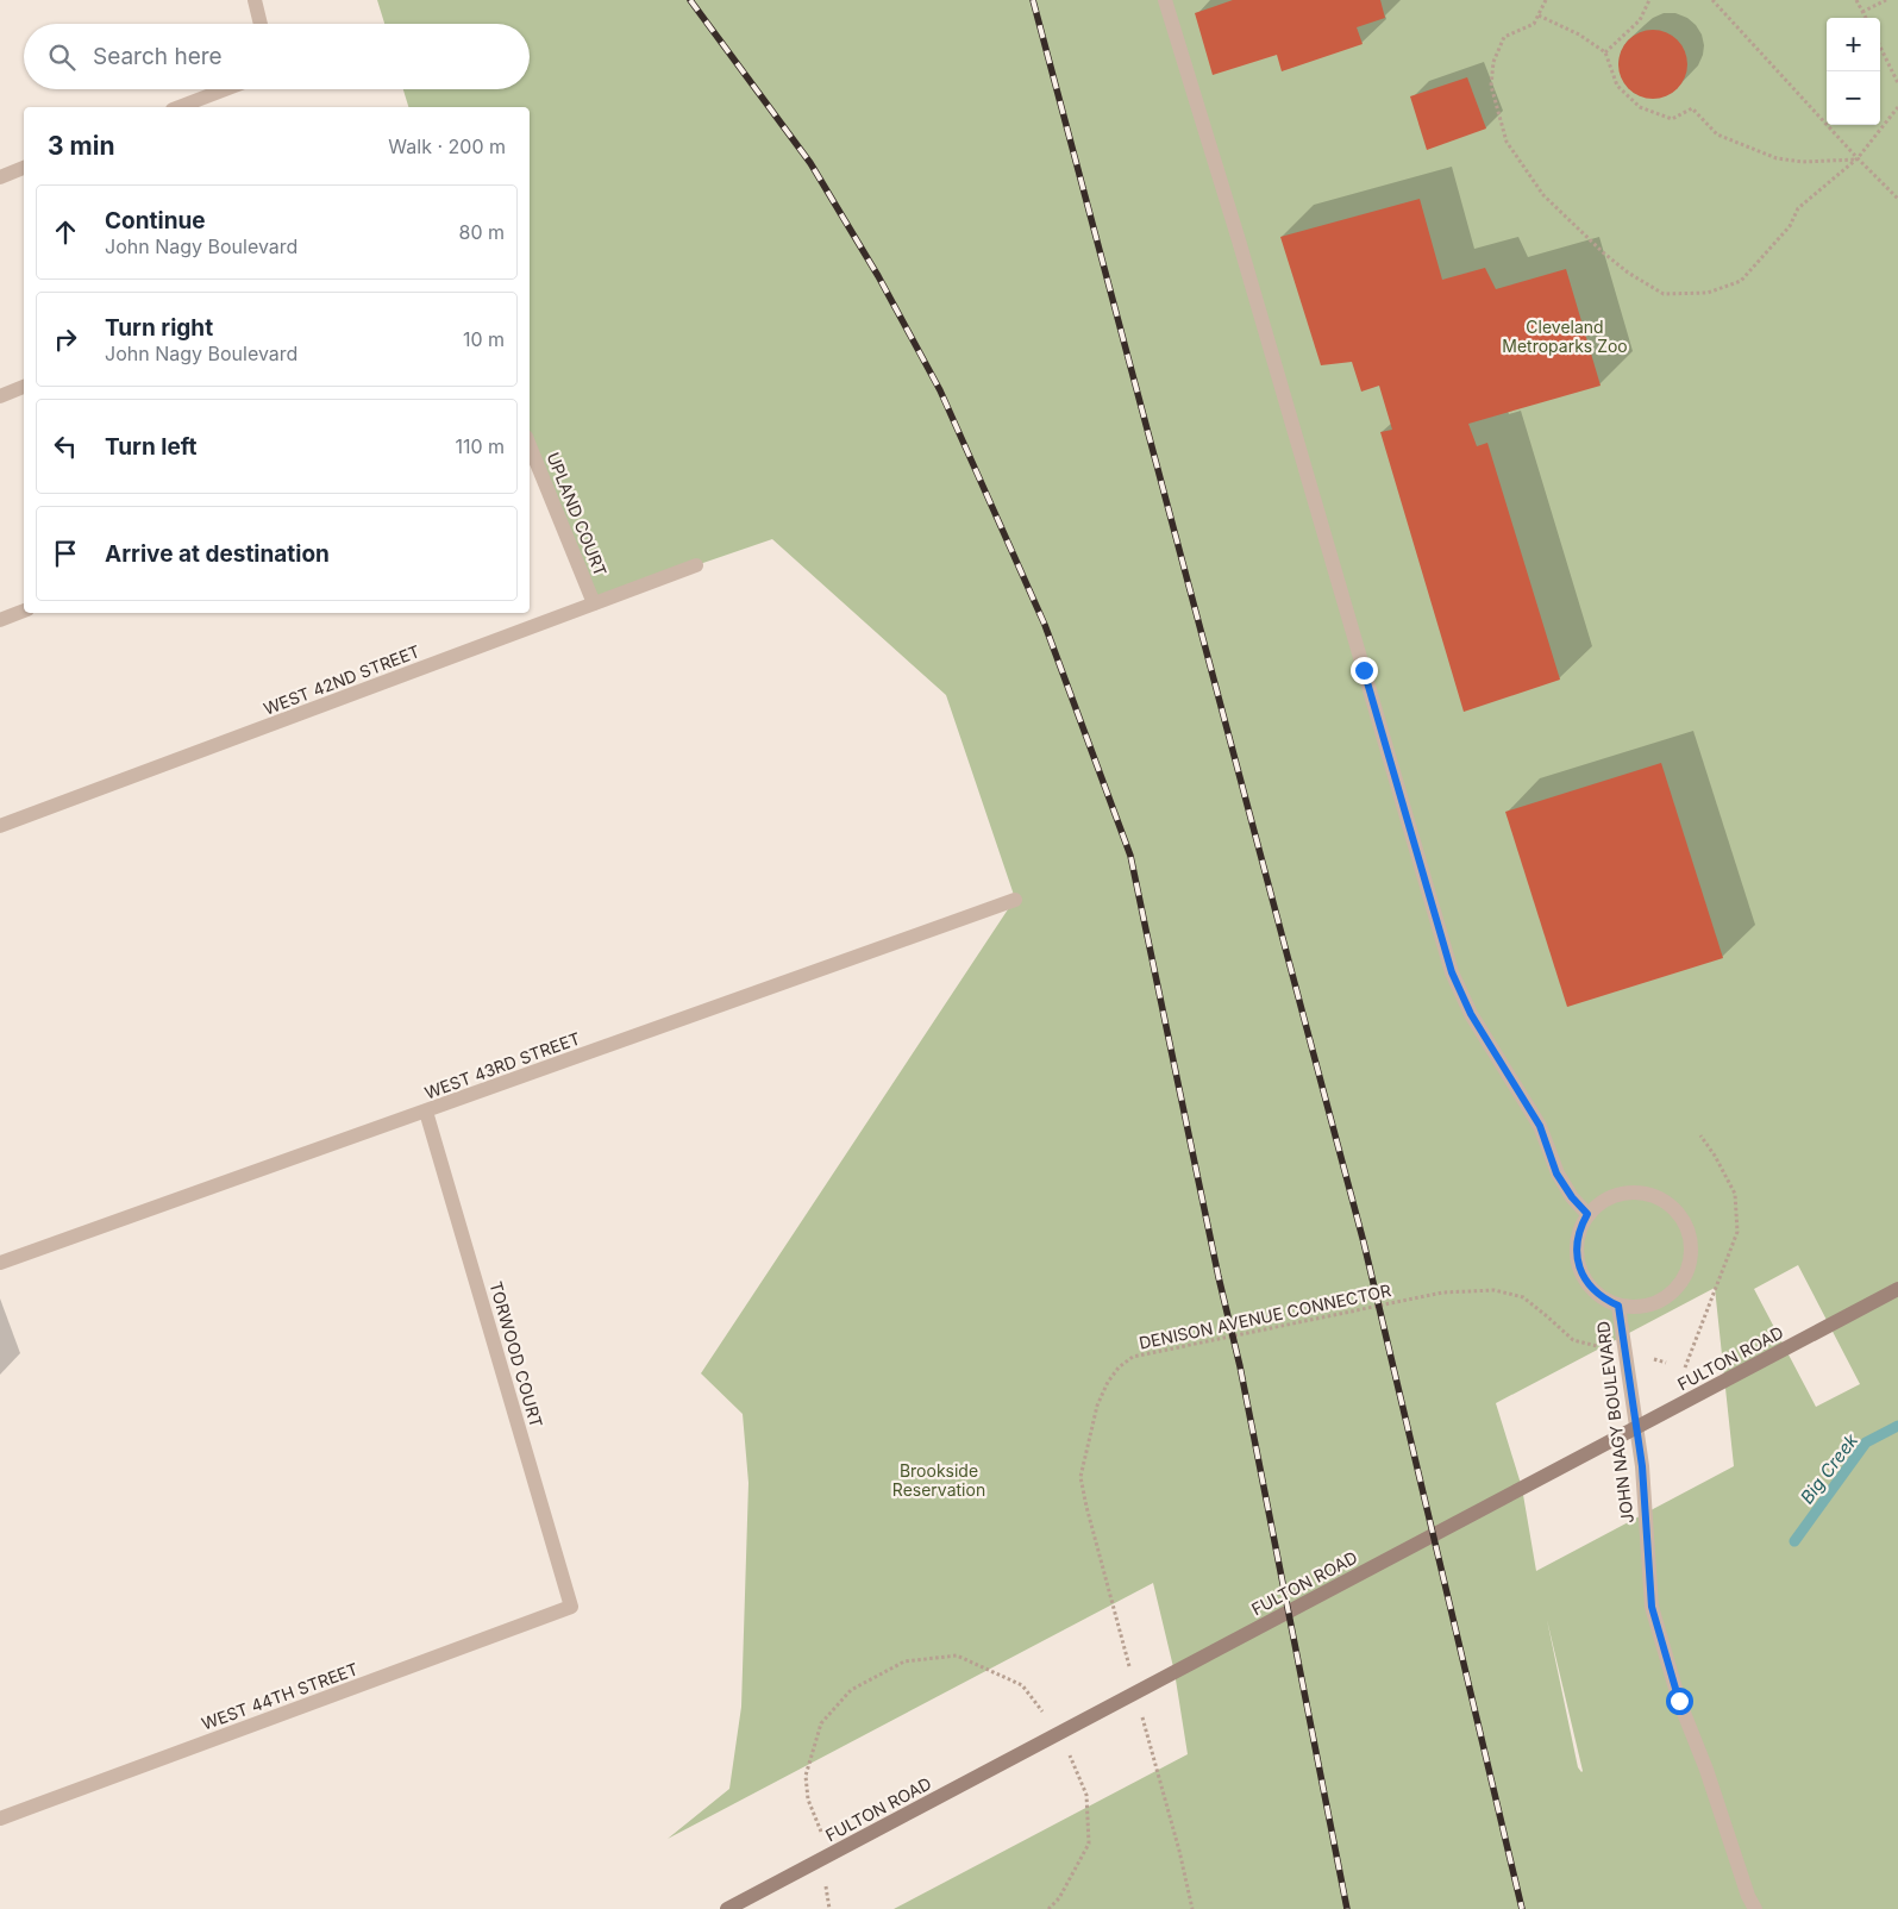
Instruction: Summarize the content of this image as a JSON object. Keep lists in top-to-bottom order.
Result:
{
  "streets": {
    "main road": ["FULTON ROAD"],
    "street": [
      "UPLAND COURT",
      "WEST 42ND STREET",
      "WEST 43RD STREET",
      "TORWOOD COURT",
      "JOHN NAGY BOULEVARD",
      "WEST 44TH STREET"
    ],
    "path": ["DENISON AVENUE CONNECTOR"]
  },
  "crossings": [
    ["UPLAND COURT", "WEST 42ND STREET"],
    ["WEST 43RD STREET", "TORWOOD COURT"],
    ["TORWOOD COURT", "WEST 44TH STREET"]
  ],
  "water": ["Big Creek"],
  "parks": ["Cleveland Metroparks Zoo", "Brookside Reservation"],
  "page": {
    "map_buttons": ["+", "−"],
    "search": "Search here",
    "heading": ["3 min", "Walk · 200 m"],
    "list": [
      ["Continue", "John Nagy Boulevard", "80 m"],
      ["Turn right", "John Nagy Boulevard", "10 m"],
      ["Turn left", "110 m"],
      "Arrive at destination"
    ]
  }
}
